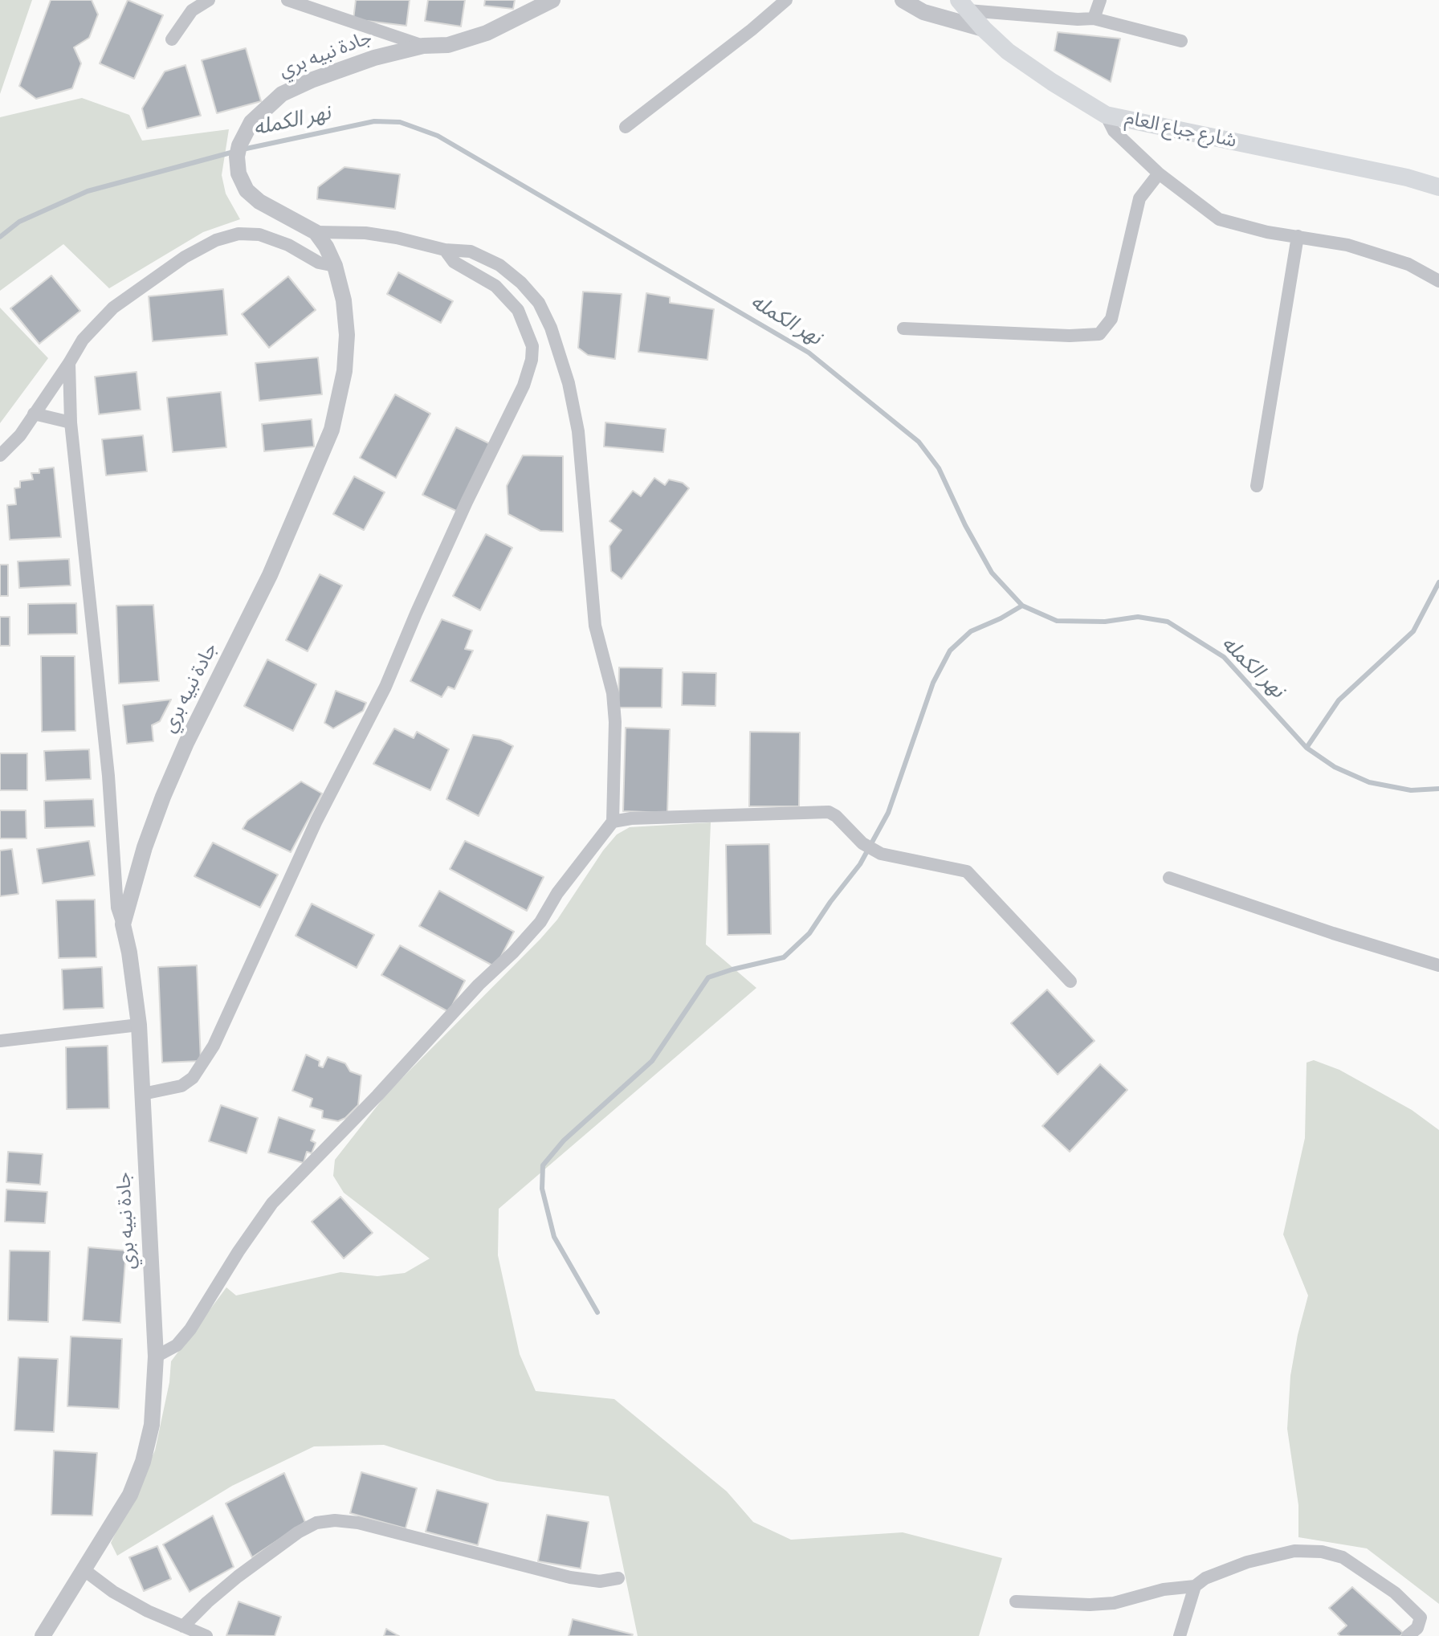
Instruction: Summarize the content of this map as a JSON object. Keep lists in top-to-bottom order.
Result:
{
  "streets": {
    "main road": ["شارع جباع العام"],
    "street": ["جادة نبيه بري"]
  },
  "water": ["نهر الكمله"]
}
